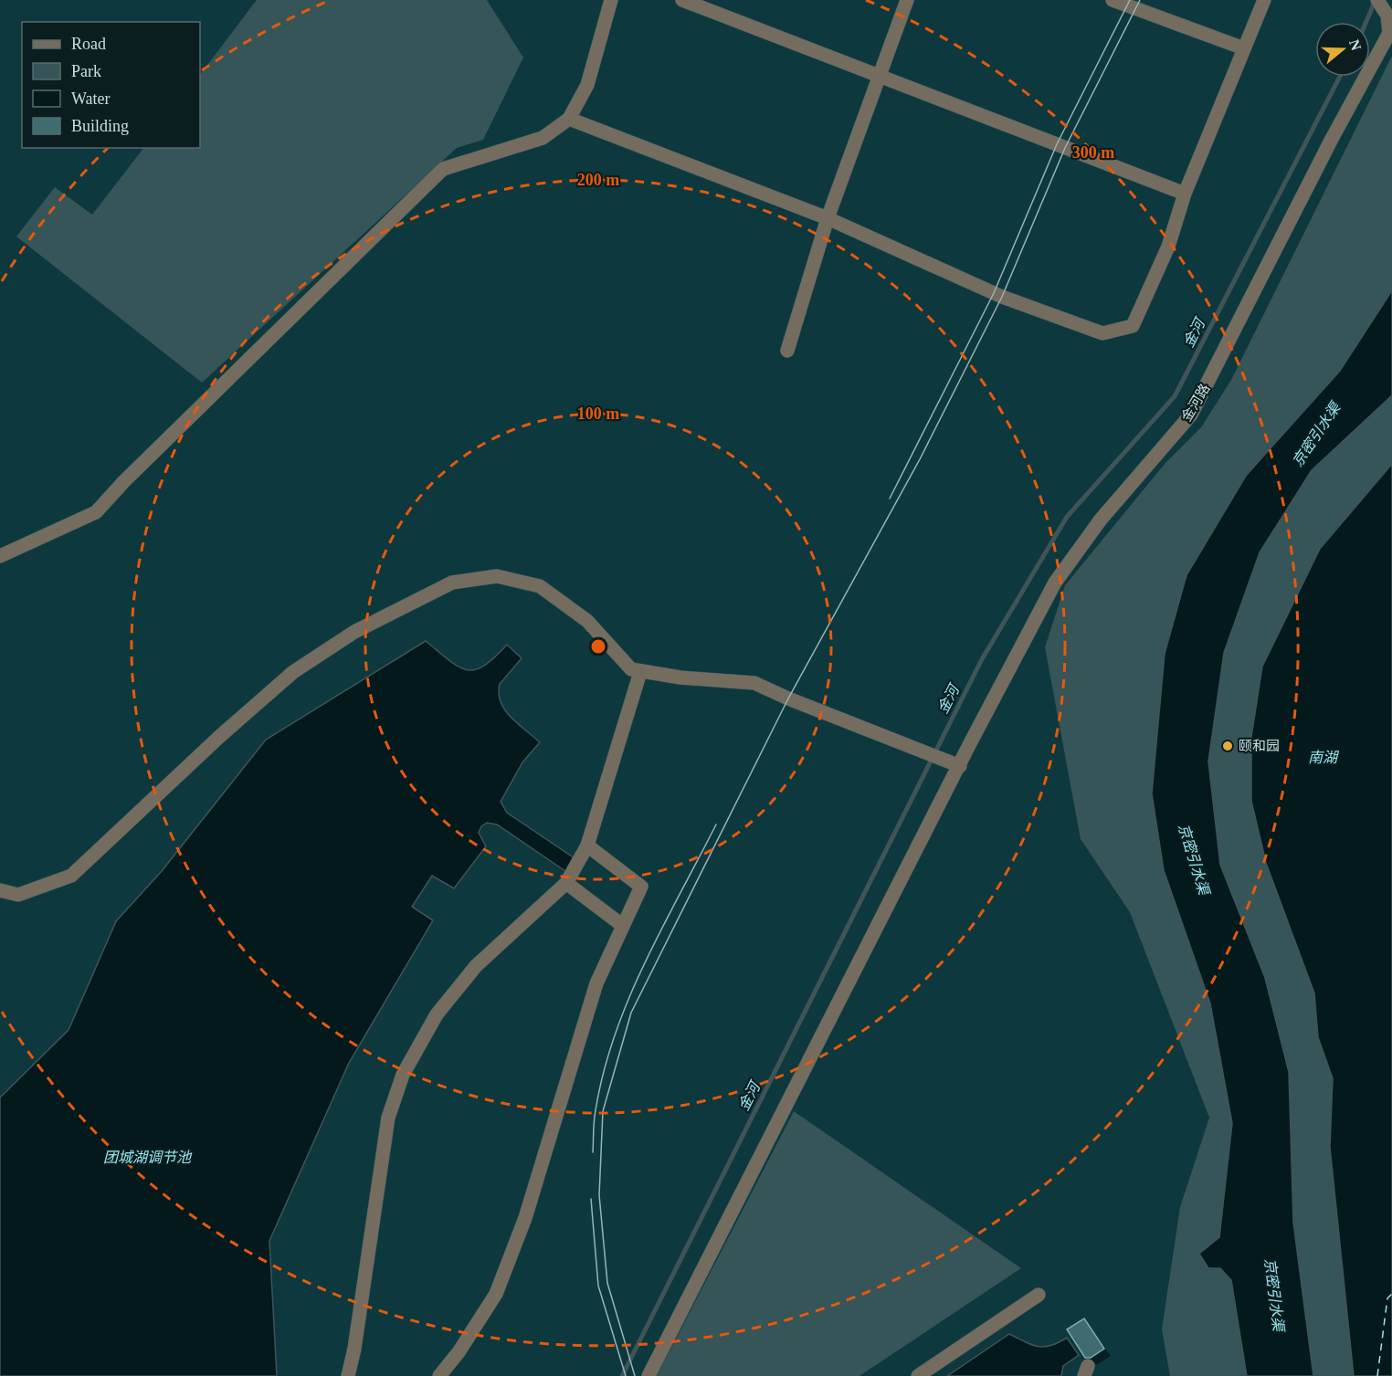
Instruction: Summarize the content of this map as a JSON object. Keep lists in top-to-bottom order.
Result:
{
  "streets": {
    "street": ["金河路"]
  },
  "water": [
    "金河",
    "京密引水渠",
    "南湖",
    "团城湖调节池"
  ],
  "places": ["颐和园"],
  "legend": [
    "Road",
    "Park",
    "Water",
    "Building"
  ],
  "north": "right",
  "rings": ["300 m", "200 m", "100 m"]
}
